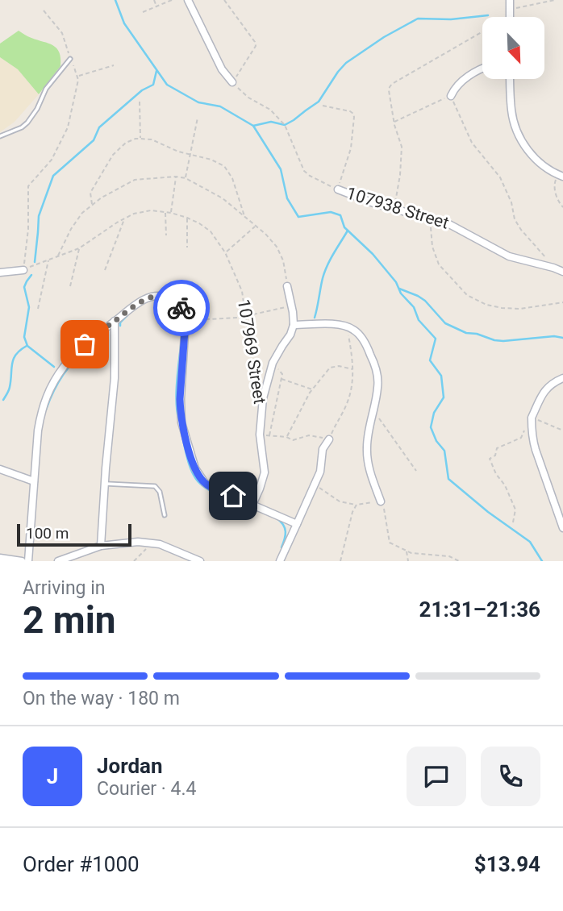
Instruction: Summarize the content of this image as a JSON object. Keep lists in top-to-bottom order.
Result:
{
  "streets": {
    "street": ["107938 Street", "107969 Street"]
  },
  "scale_bar": "100 m",
  "north": "bottom right",
  "page": {
    "scale": "100 m",
    "heading": ["2 min", "Arriving in", "21:31–21:36"],
    "panel": [
      "Jordan",
      "Courier · 4.4",
      "Order #1000",
      "$13.94"
    ],
    "bar": "On the way · 180 m",
    "round": "J"
  }
}
